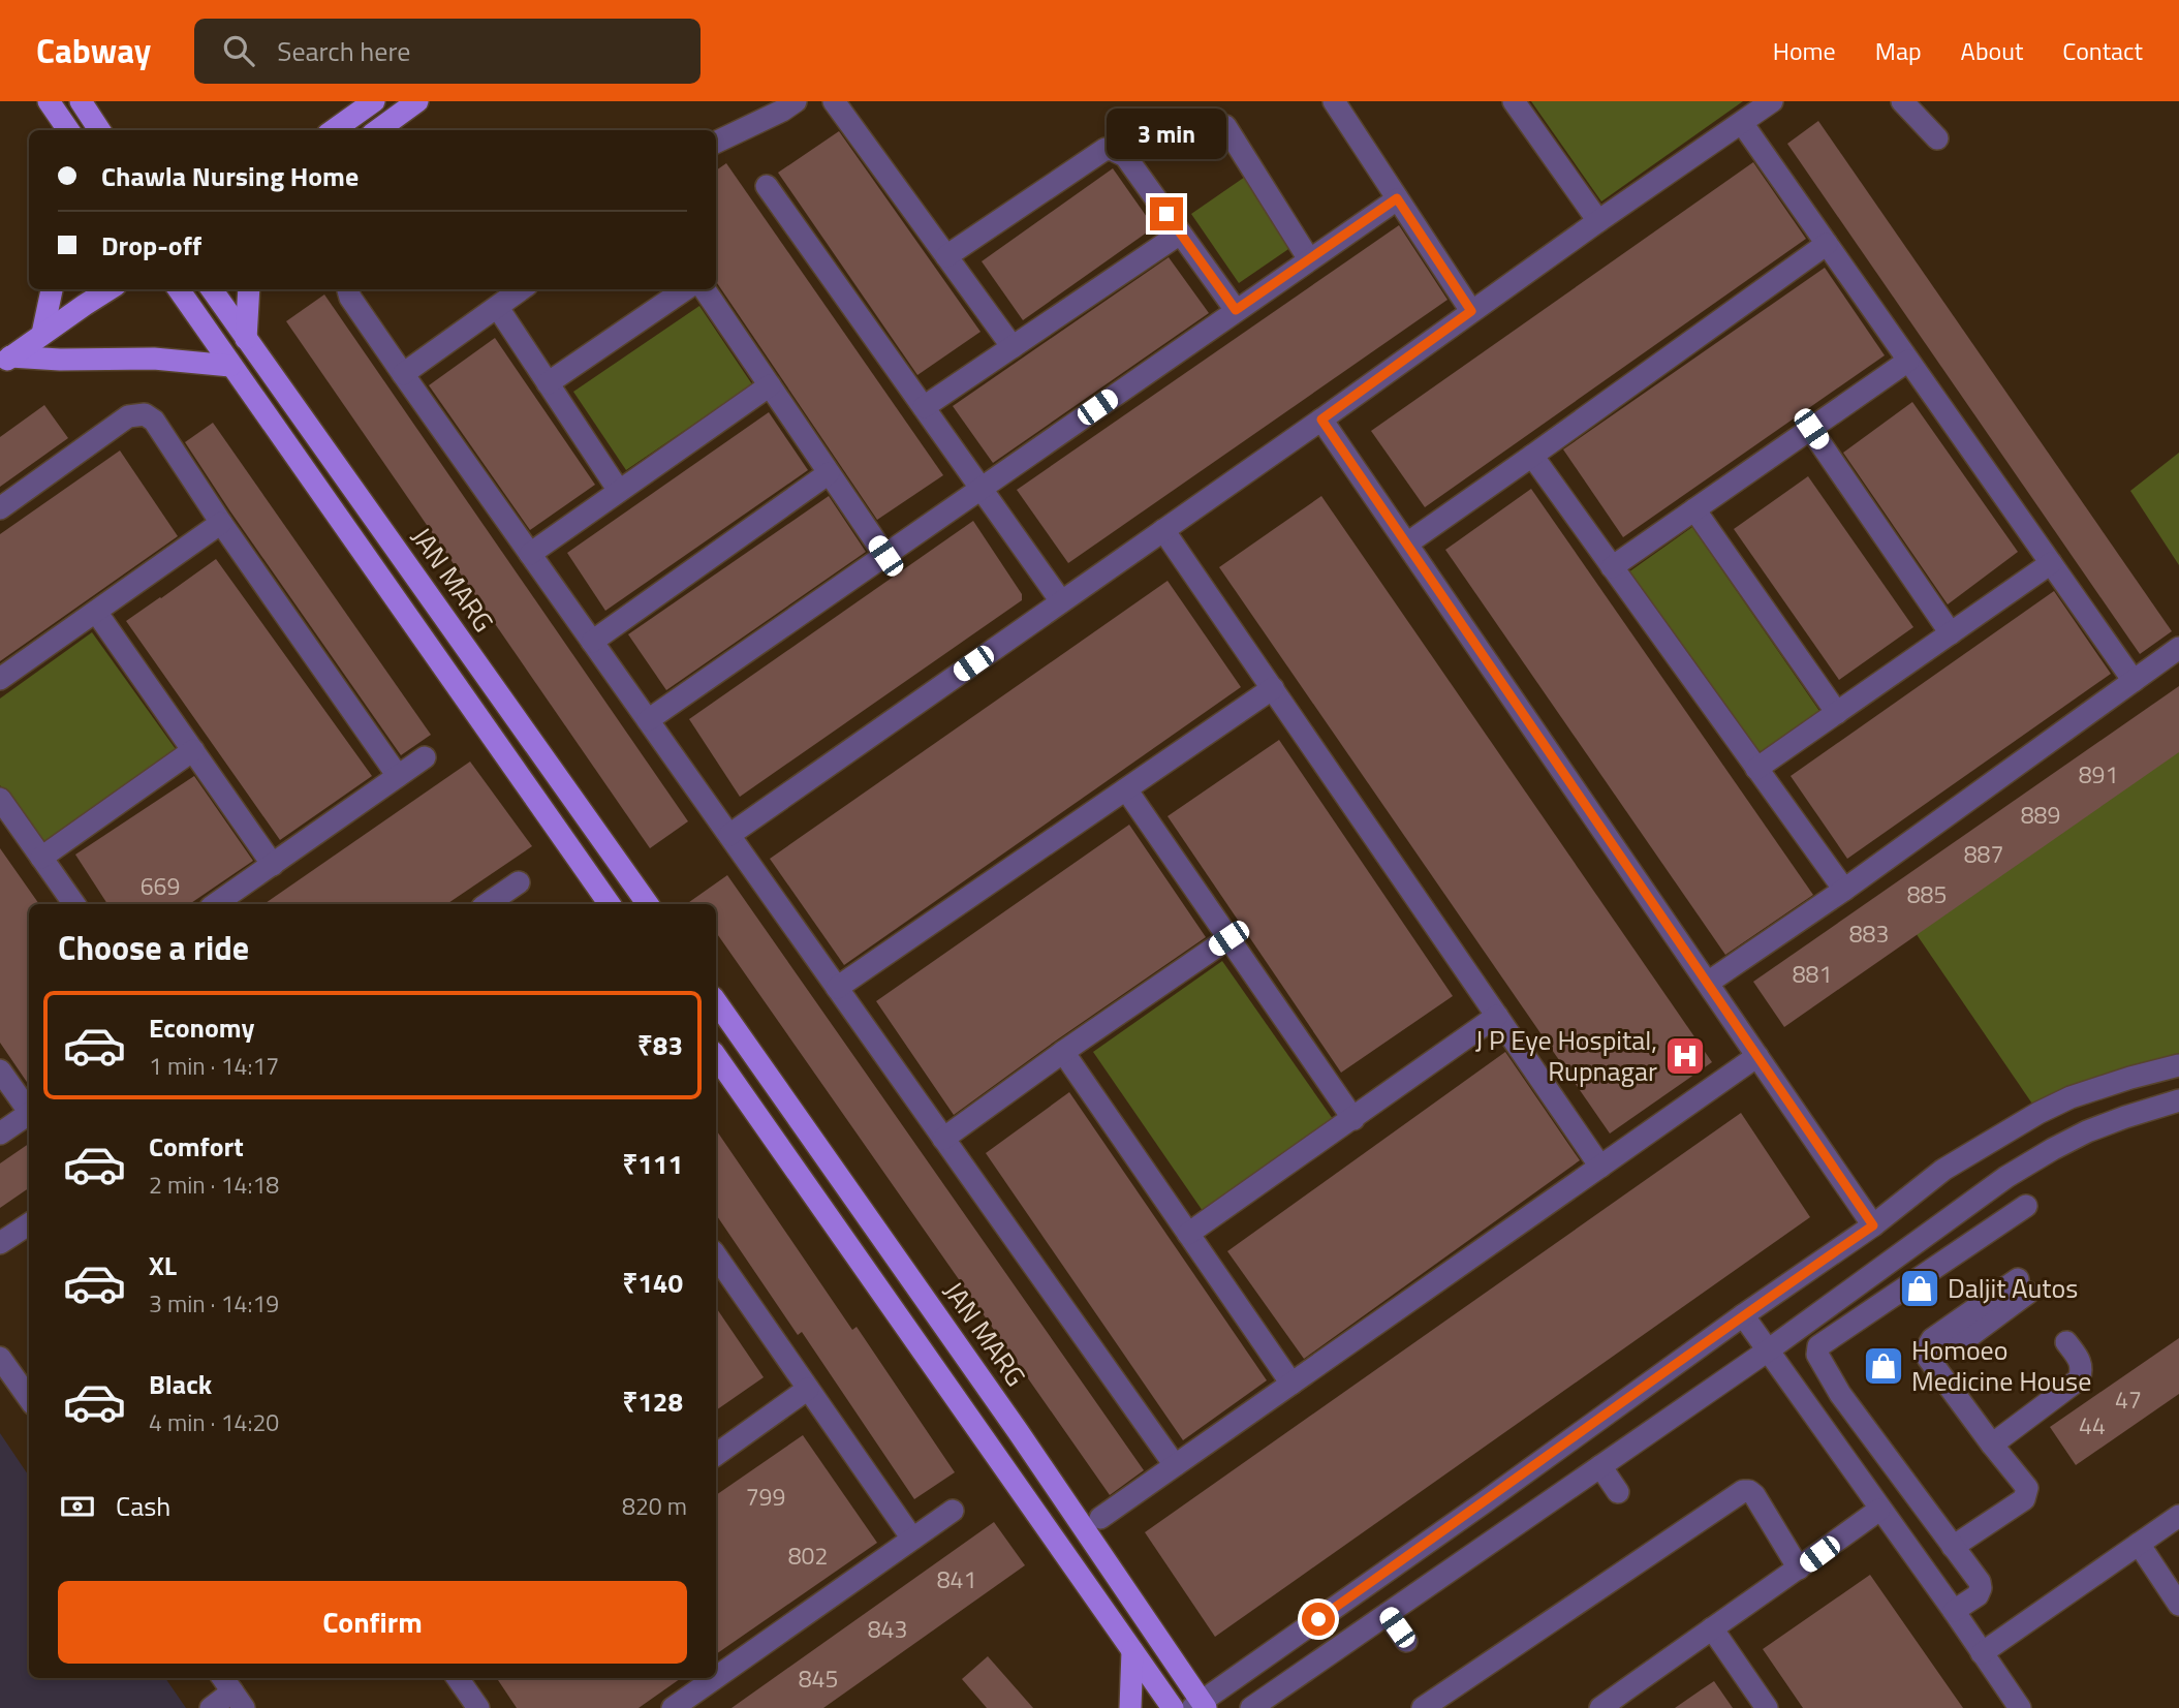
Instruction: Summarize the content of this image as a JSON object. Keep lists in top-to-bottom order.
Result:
{
  "streets": {
    "main road": ["JAN MARG"]
  },
  "places": {
    "hospital": ["J P Eye Hospital, Rupnagar"],
    "shop": ["Daljit Autos", "Homoeo Medicine House"]
  },
  "house_numbers": [
    "891",
    "889",
    "887",
    "669",
    "885",
    "883",
    "881",
    "47",
    "44",
    "799",
    "802",
    "841",
    "843",
    "845"
  ],
  "page": {
    "header": "Cabway",
    "search": "Search here",
    "nav": [
      "Home",
      "Map",
      "About",
      "Contact"
    ],
    "bubble": "3 min",
    "banner": ["Chawla Nursing Home", "Drop-off"],
    "heading": "Choose a ride",
    "list": [
      {
        "name": "Economy",
        "note": "1 min · 14:17",
        "value": "₹83"
      },
      {
        "name": "Comfort",
        "note": "2 min · 14:18",
        "value": "₹111"
      },
      {
        "name": "XL",
        "note": "3 min · 14:19",
        "value": "₹140"
      },
      {
        "name": "Black",
        "note": "4 min · 14:20",
        "value": "₹128"
      }
    ],
    "pay": ["Cash", "820 m"],
    "buttons": "Confirm"
  }
}
